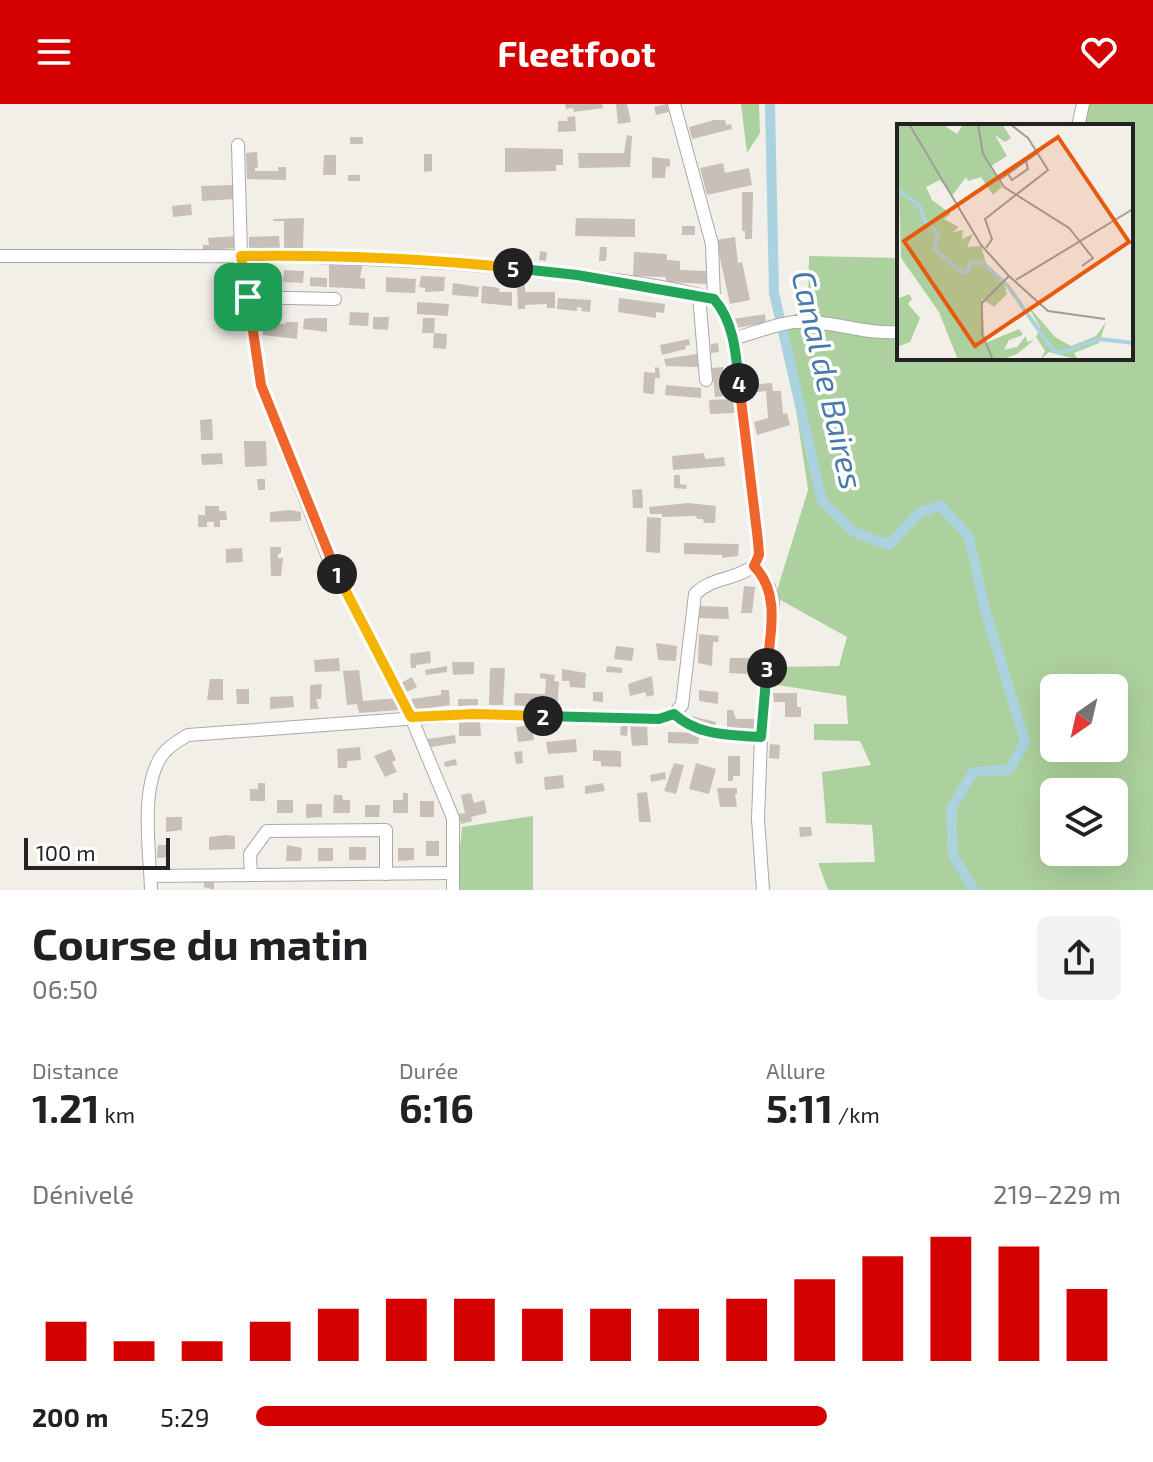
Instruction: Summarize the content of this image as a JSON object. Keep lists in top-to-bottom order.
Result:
{
  "water": ["Canal de Baires"],
  "scale_bar": "100 m",
  "north": "bottom left",
  "page": {
    "header": "Fleetfoot",
    "pins": [
      "5",
      "4",
      "1",
      "3",
      "2"
    ],
    "scale": "100 m",
    "heading": ["Course du matin", "06:50"],
    "stats": [
      ["Distance", "1.21 km"],
      ["Durée", "6:16"],
      ["Allure", "5:11 /km"]
    ],
    "chart": ["Dénivelé", "219–229 m"],
    "list": [
      {
        "name": "200 m",
        "note": "5:29"
      }
    ]
  }
}
